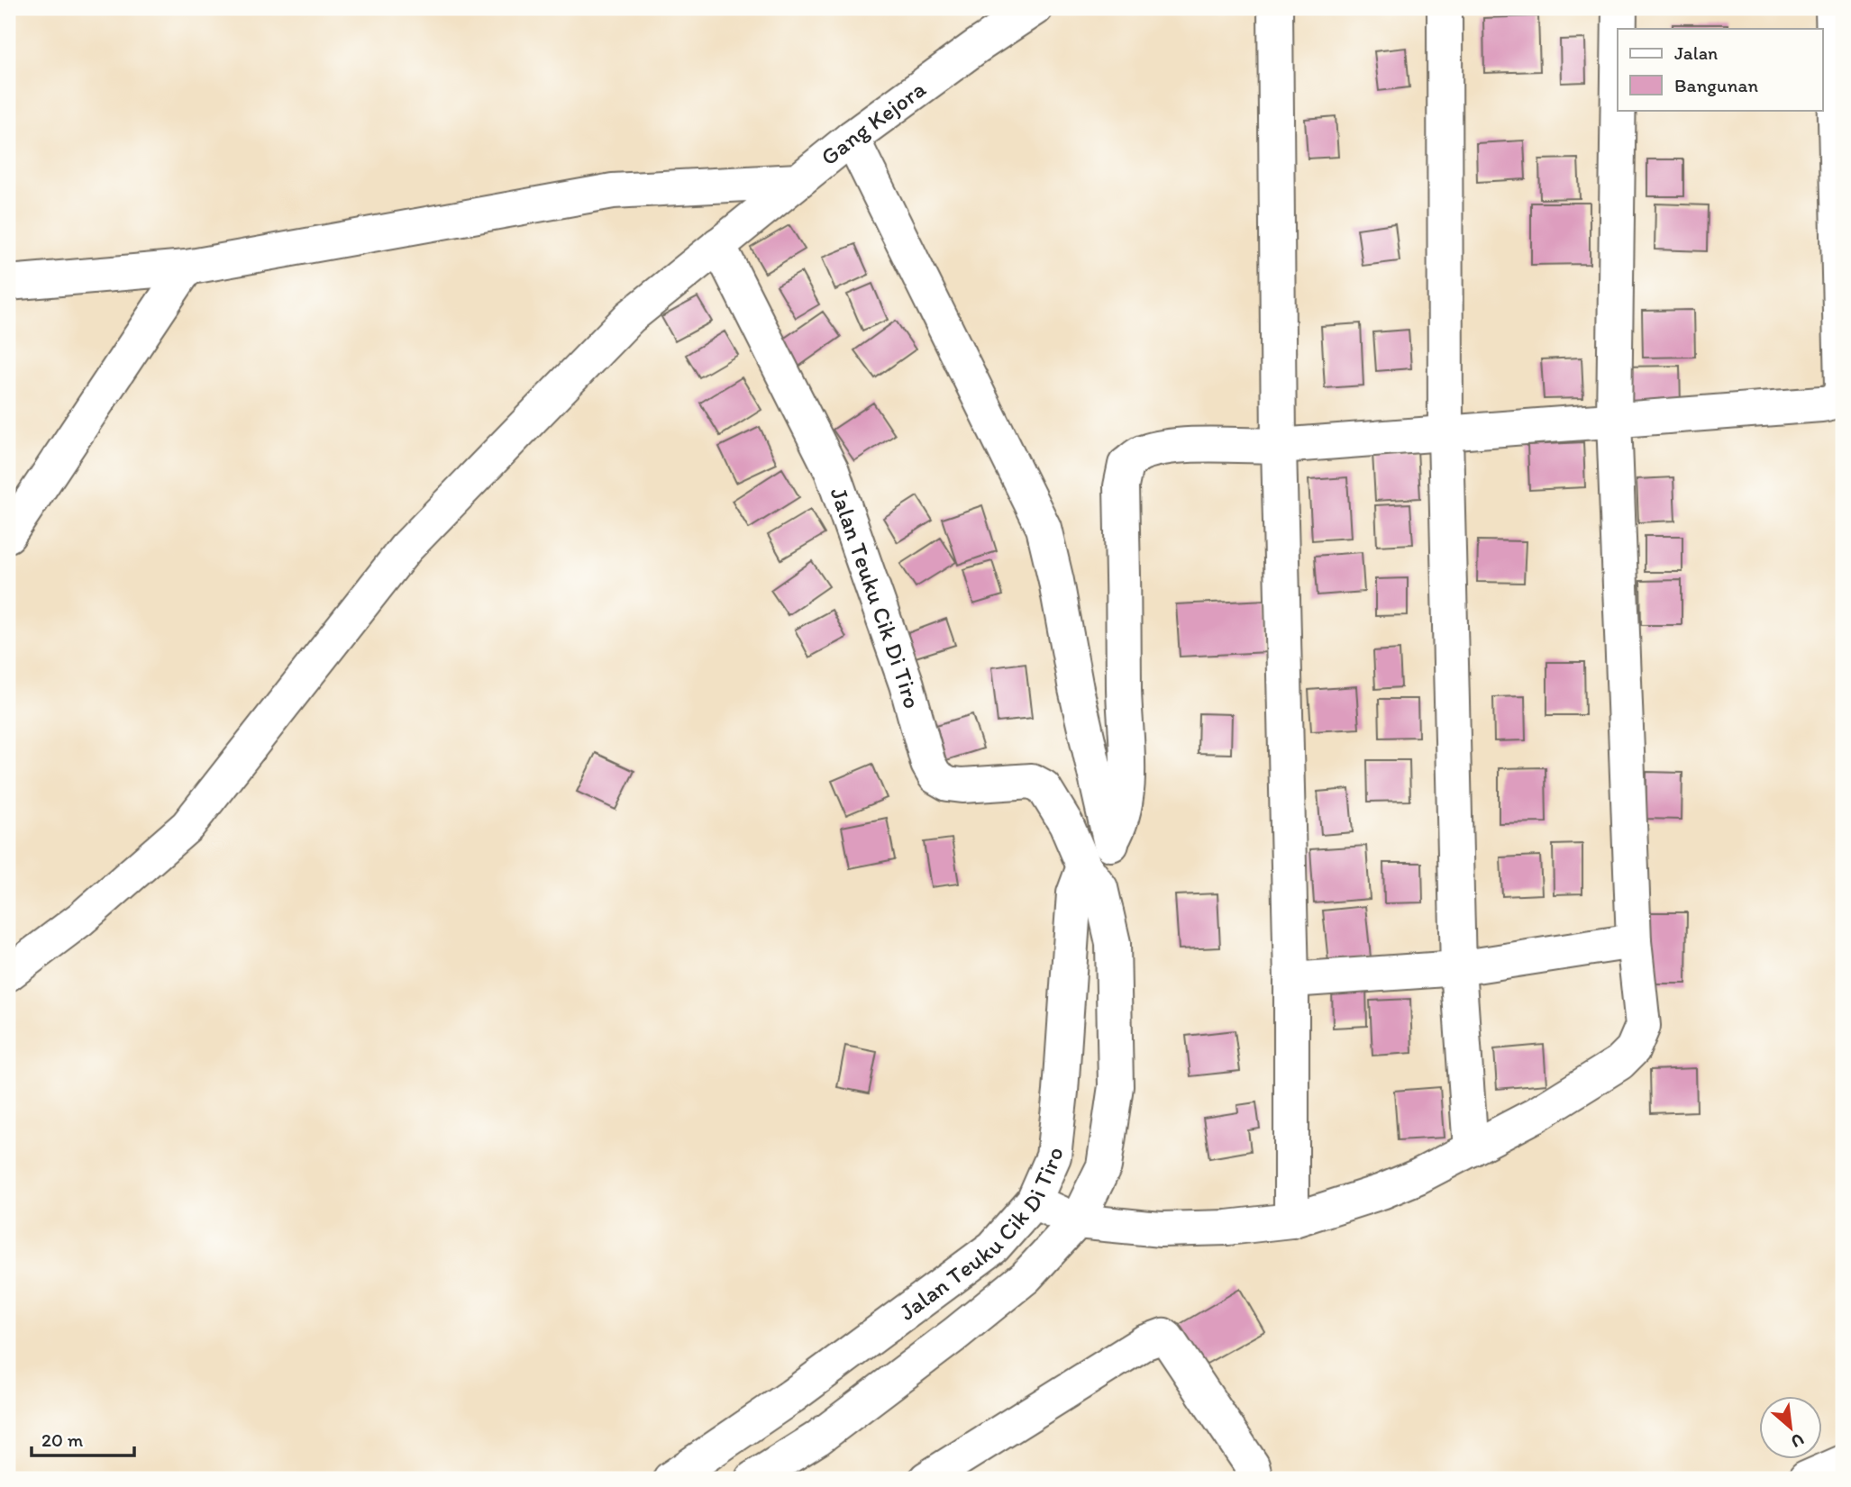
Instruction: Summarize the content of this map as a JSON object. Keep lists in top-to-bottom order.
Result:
{
  "streets": {
    "street": ["Gang Kejora", "Jalan Teuku Cik Di Tiro"]
  },
  "crossings": [
    ["Gang Kejora", "Jalan Teuku Cik Di Tiro"]
  ],
  "legend": ["Jalan", "Bangunan"],
  "scale_bar": "20 m",
  "north": "bottom right"
}
